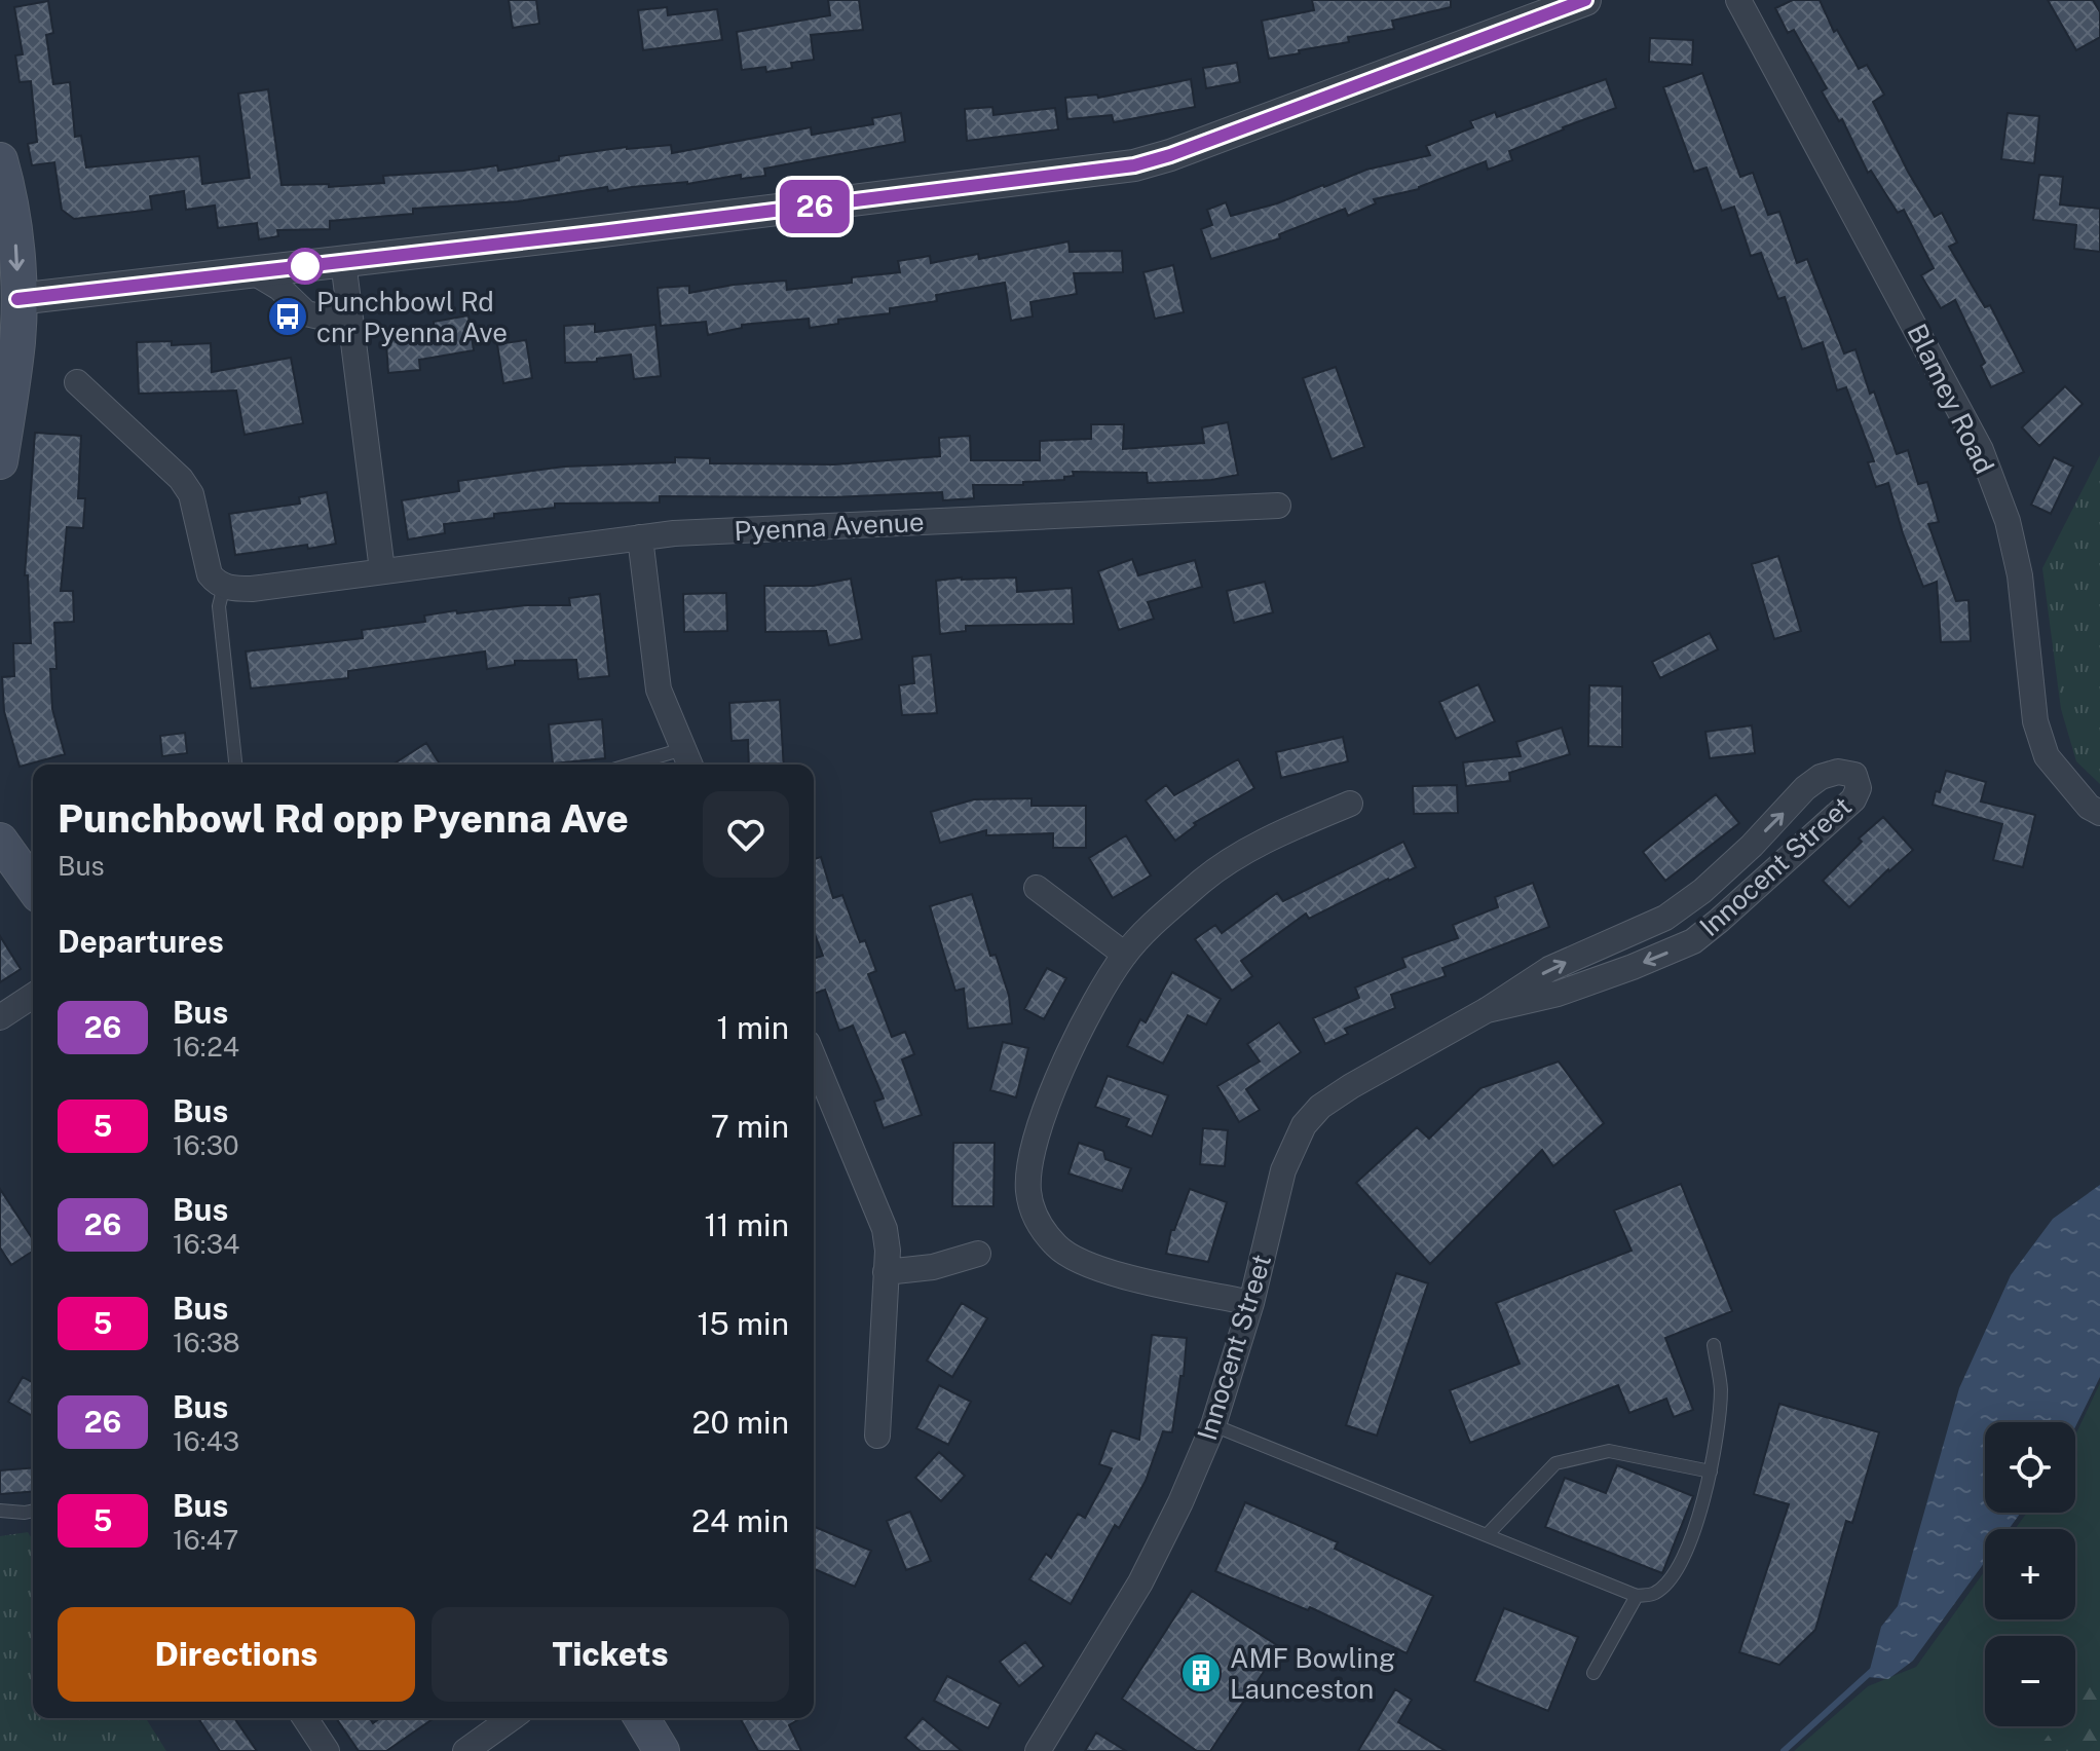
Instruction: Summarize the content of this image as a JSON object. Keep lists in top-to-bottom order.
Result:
{
  "streets": {
    "street": ["Blamey Road", "Pyenna Avenue", "Innocent Street"]
  },
  "places": {
    "bus stop": ["Punchbowl Rd cnr Pyenna Ave"],
    "building": ["AMF Bowling Launceston"]
  },
  "lines": ["bus line 26"],
  "page": {
    "on_map": "26",
    "heading": [
      ["Punchbowl Rd opp Pyenna Ave", "Bus"],
      "Departures"
    ],
    "list": [
      {
        "mark": "26",
        "name": "Bus",
        "note": "16:24",
        "value": "1 min"
      },
      {
        "mark": "5",
        "name": "Bus",
        "note": "16:30",
        "value": "7 min"
      },
      {
        "mark": "26",
        "name": "Bus",
        "note": "16:34",
        "value": "11 min"
      },
      {
        "mark": "5",
        "name": "Bus",
        "note": "16:38",
        "value": "15 min"
      },
      {
        "mark": "26",
        "name": "Bus",
        "note": "16:43",
        "value": "20 min"
      },
      {
        "mark": "5",
        "name": "Bus",
        "note": "16:47",
        "value": "24 min"
      }
    ],
    "map_buttons": ["+", "−"],
    "buttons": ["Directions", "Tickets"]
  }
}
